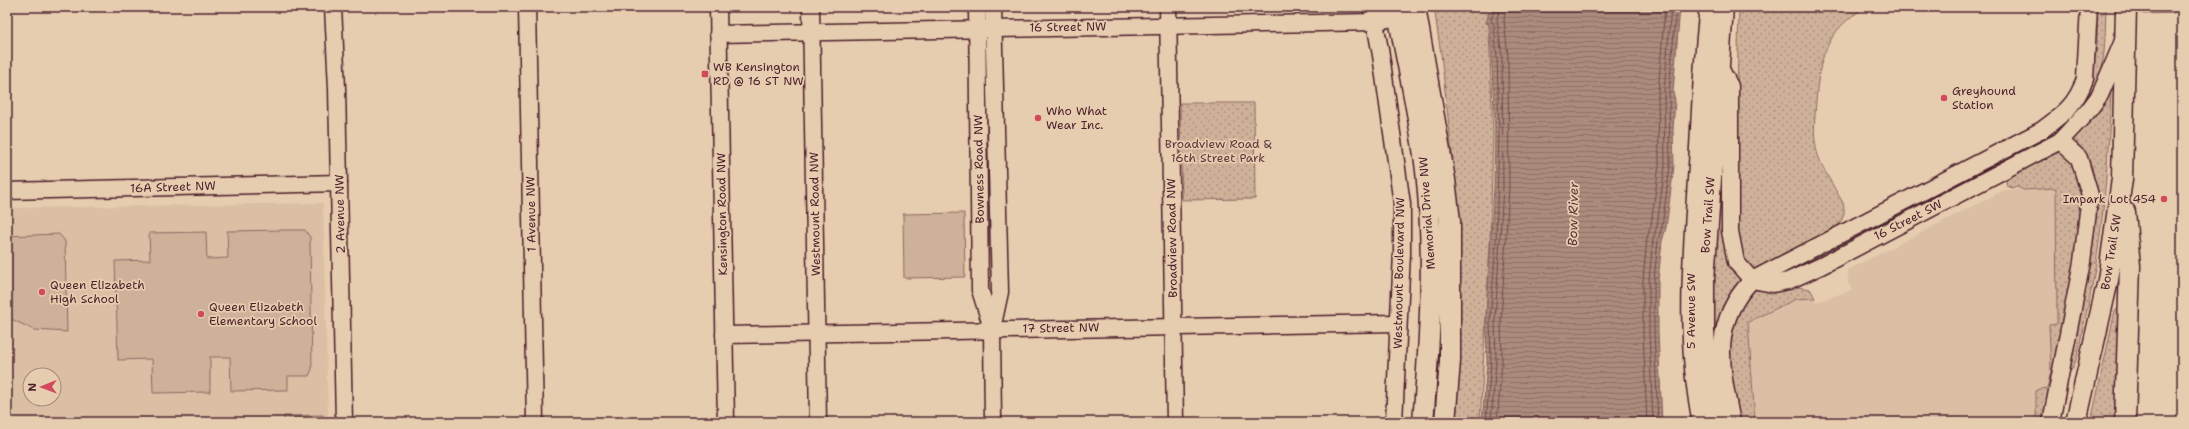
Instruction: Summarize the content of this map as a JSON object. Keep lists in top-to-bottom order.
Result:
{
  "streets": {
    "main road": ["Memorial Drive NW", "Bow Trail SW"],
    "street": [
      "16 Street NW",
      "Bowness Road NW",
      "16A Street NW",
      "2 Avenue NW",
      "1 Avenue NW",
      "Kensington Road NW",
      "Westmount Road NW",
      "16 Street SW",
      "Broadview Road NW",
      "Westmount Boulevard NW",
      "5 Avenue SW",
      "17 Street NW"
    ]
  },
  "crossings": [
    ["16 Street NW", "Bowness Road NW"],
    ["16 Street NW", "Memorial Drive NW"],
    ["16 Street NW", "Kensington Road NW"],
    ["16 Street NW", "Westmount Road NW"],
    ["16 Street NW", "Broadview Road NW"],
    ["16 Street NW", "Westmount Boulevard NW"],
    ["Bowness Road NW", "17 Street NW"],
    ["16A Street NW", "2 Avenue NW"],
    ["Kensington Road NW", "17 Street NW"],
    ["Westmount Road NW", "17 Street NW"],
    ["Bow Trail SW", "16 Street SW"],
    ["Broadview Road NW", "17 Street NW"],
    ["Westmount Boulevard NW", "17 Street NW"]
  ],
  "water": ["Bow River"],
  "parks": ["Broadview Road & 16th Street Park"],
  "places": {
    "transit": ["WB Kensington RD @ 16 ST NW"],
    "other": [
      "Greyhound Station",
      "Who What Wear Inc.",
      "Impark Lot 454",
      "Queen Elizabeth High School",
      "Queen Elizabeth Elementary School"
    ]
  },
  "north": "left"
}
